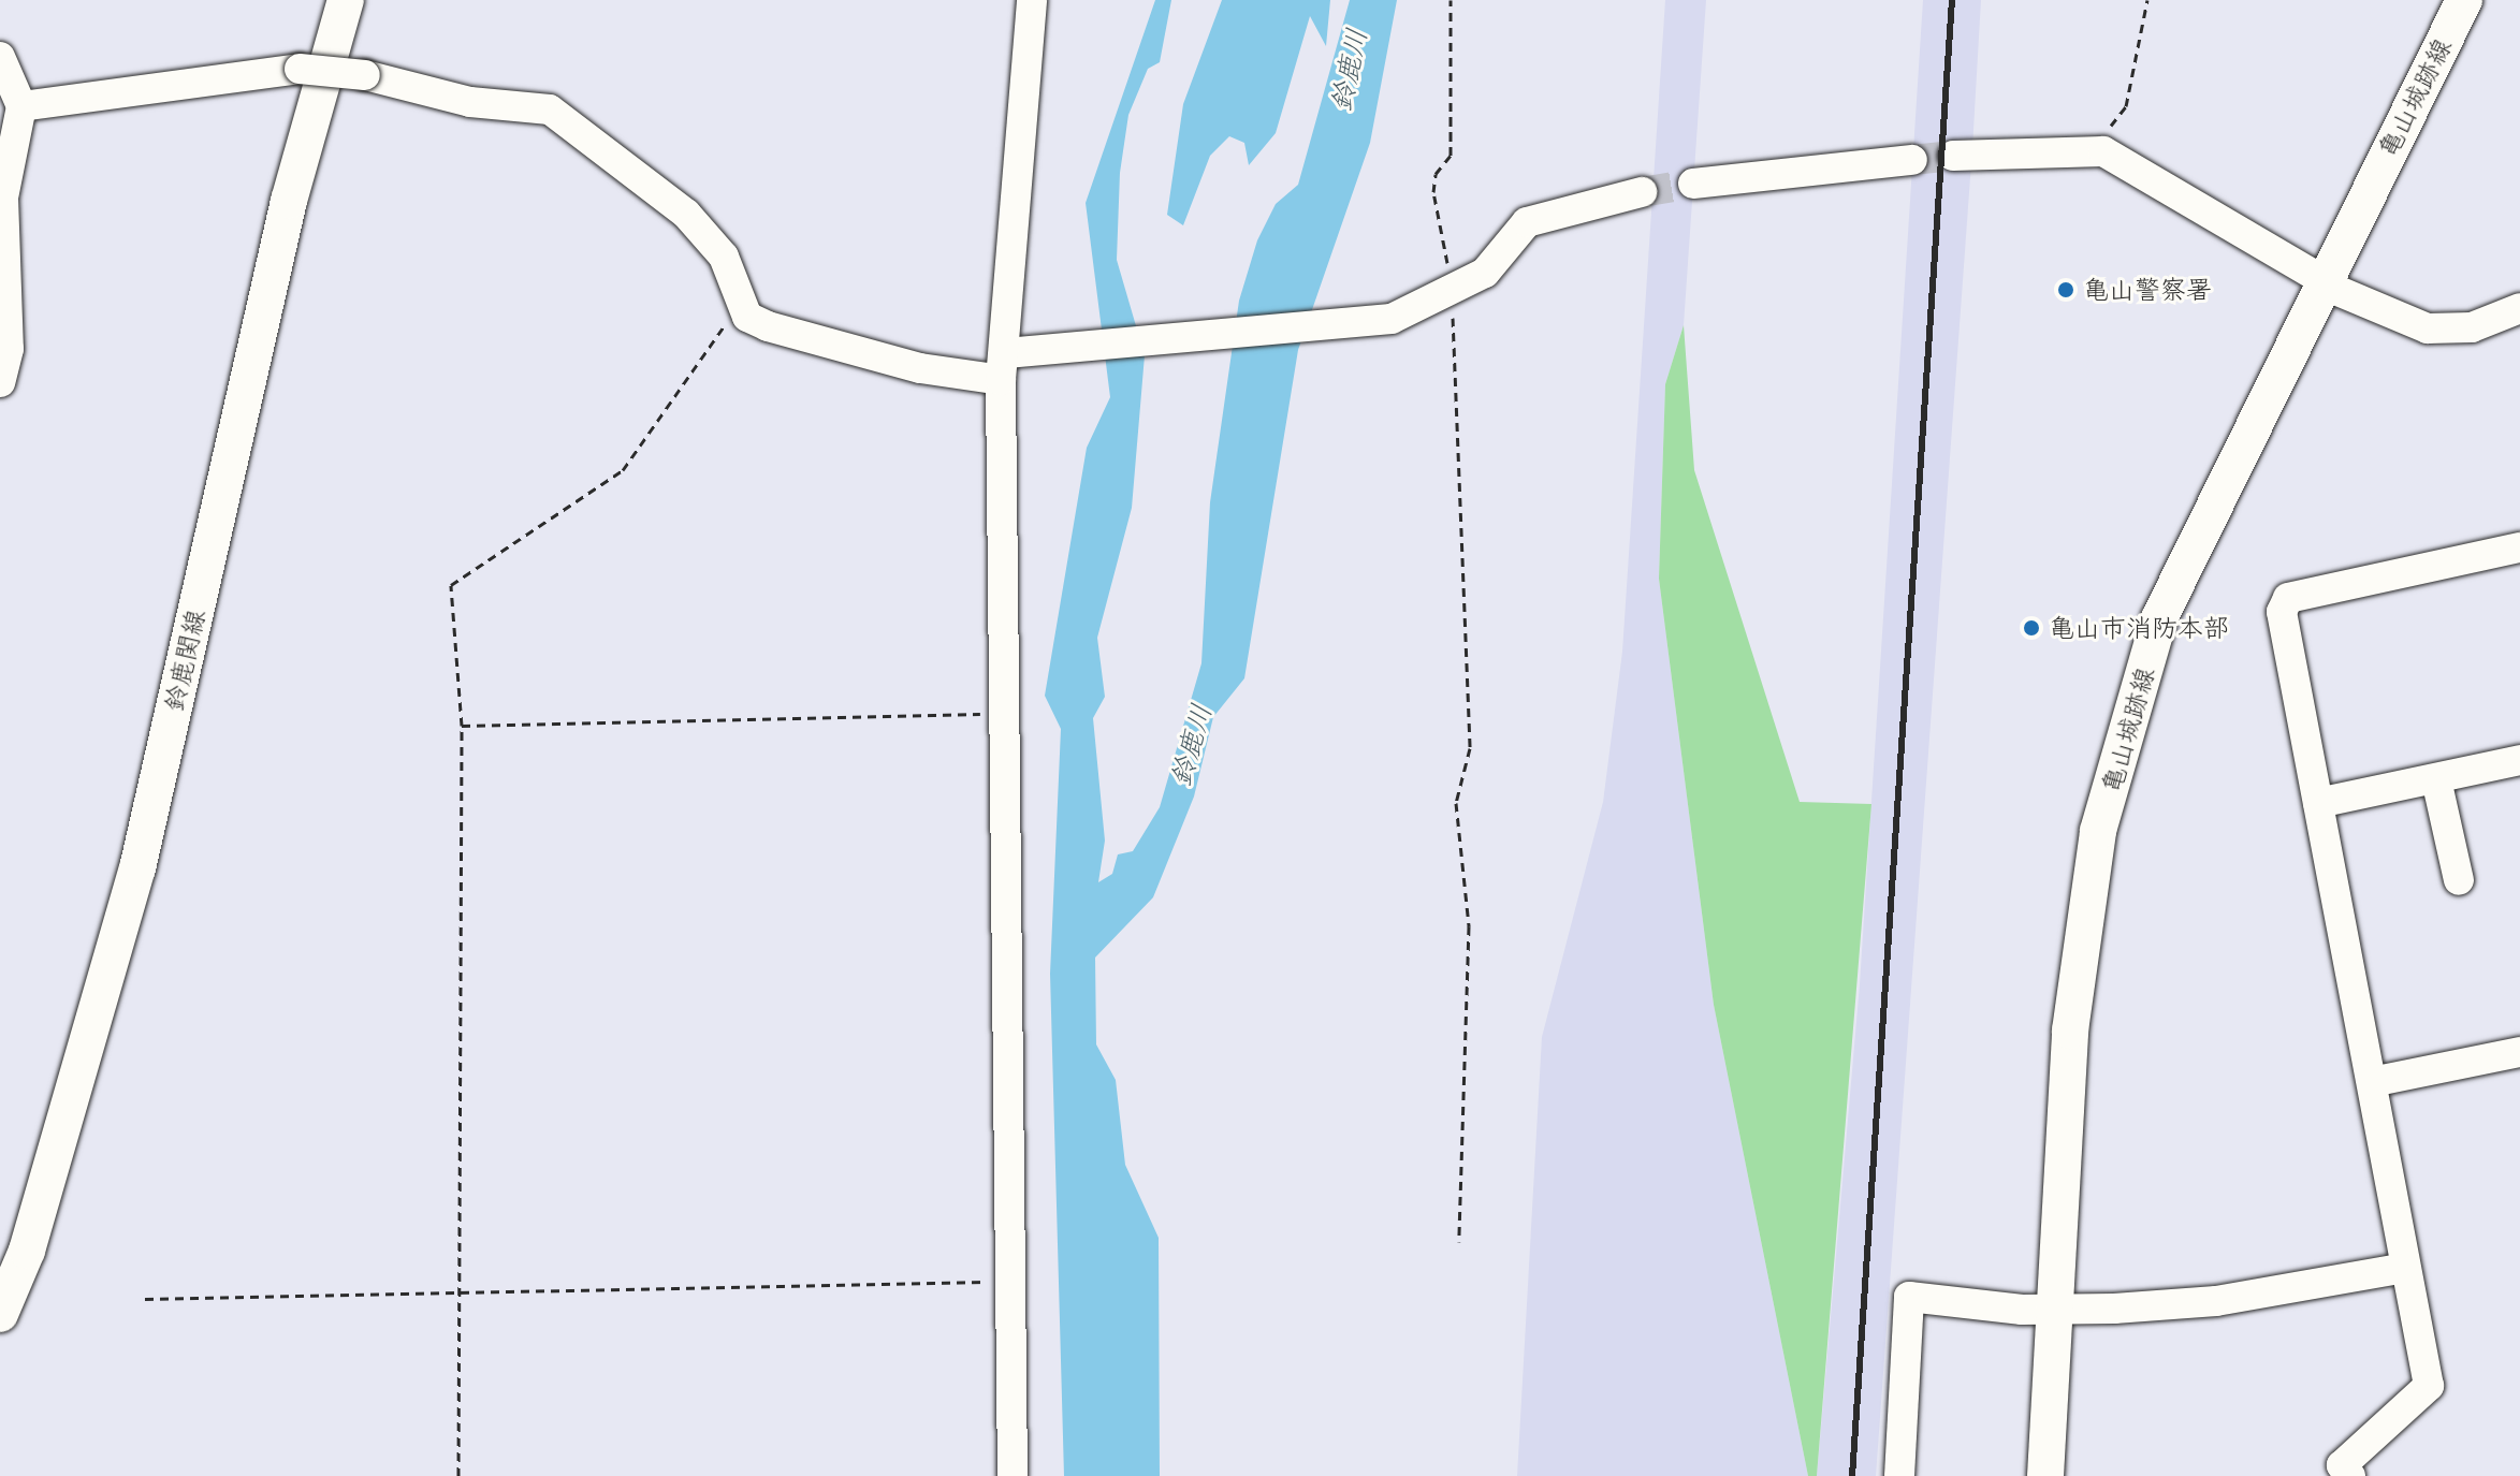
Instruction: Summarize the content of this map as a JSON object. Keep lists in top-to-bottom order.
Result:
{
  "streets": {
    "main road": ["亀山城跡線", "鈴鹿関線"]
  },
  "water": ["鈴鹿川"],
  "places": ["亀山警察署", "亀山市消防本部"]
}
